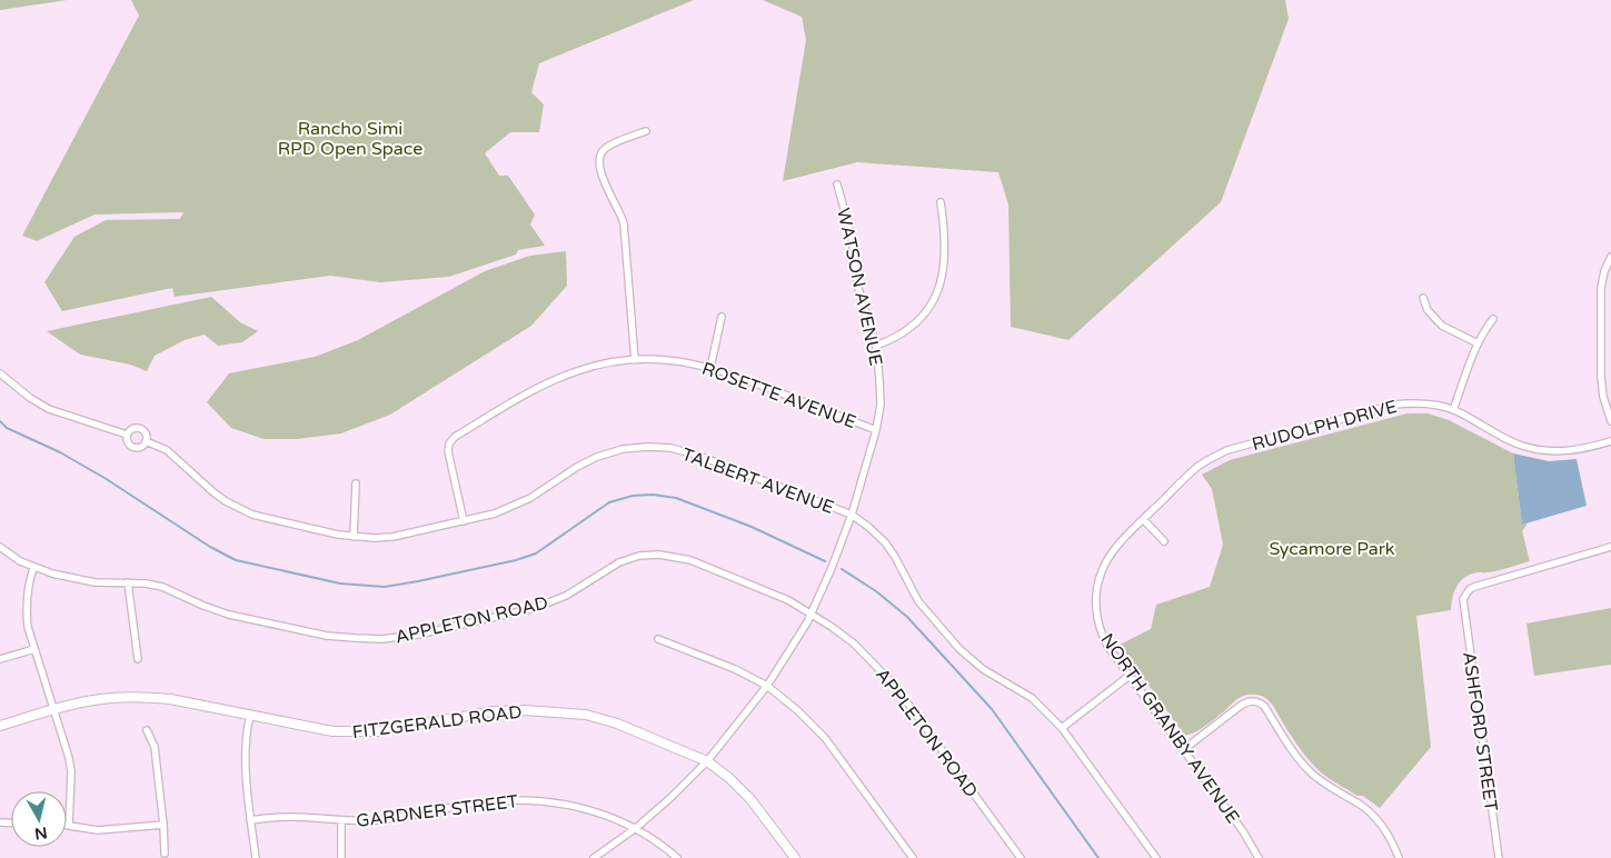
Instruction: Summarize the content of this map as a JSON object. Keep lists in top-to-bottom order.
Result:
{
  "streets": {
    "main road": ["FITZGERALD ROAD"],
    "street": [
      "WATSON AVENUE",
      "ROSETTE AVENUE",
      "RUDOLPH DRIVE",
      "TALBERT AVENUE",
      "APPLETON ROAD",
      "NORTH GRANBY AVENUE",
      "ASHFORD STREET",
      "GARDNER STREET"
    ]
  },
  "crossings": [
    ["WATSON AVENUE", "ROSETTE AVENUE"],
    ["WATSON AVENUE", "TALBERT AVENUE"],
    ["WATSON AVENUE", "APPLETON ROAD"],
    ["WATSON AVENUE", "FITZGERALD ROAD"],
    ["WATSON AVENUE", "GARDNER STREET"],
    ["ROSETTE AVENUE", "TALBERT AVENUE"],
    ["RUDOLPH DRIVE", "NORTH GRANBY AVENUE"]
  ],
  "parks": ["Rancho Simi RPD Open Space", "Sycamore Park"],
  "north": "bottom"
}
